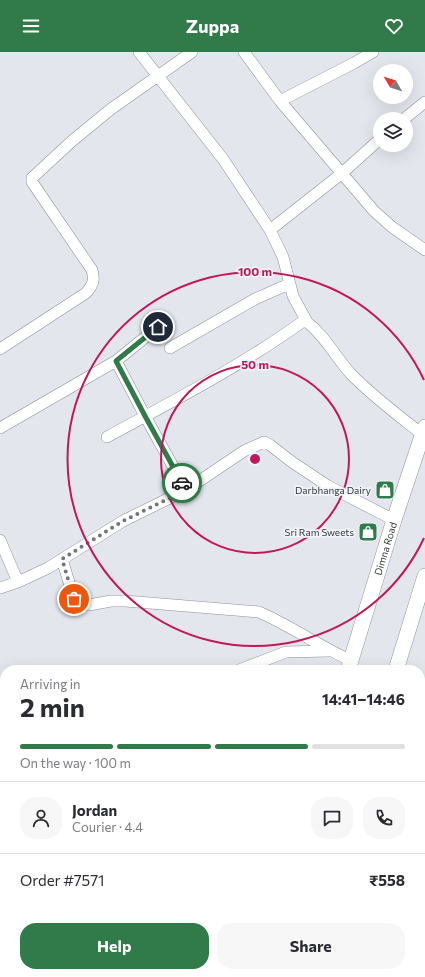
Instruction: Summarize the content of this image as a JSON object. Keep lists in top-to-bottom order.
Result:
{
  "streets": {
    "street": ["Dimna Road"]
  },
  "places": {
    "shop": ["Darbhanga Dairy", "Sri Ram Sweets"]
  },
  "north": "top left",
  "page": {
    "header": "Zuppa",
    "heading": ["2 min", "Arriving in", "14:41–14:46"],
    "panel": [
      "Jordan",
      "Courier · 4.4",
      "Order #7571",
      "₹558"
    ],
    "bar": "On the way · 100 m",
    "buttons": ["Help", "Share"]
  },
  "rings": ["100 m", "50 m"]
}
